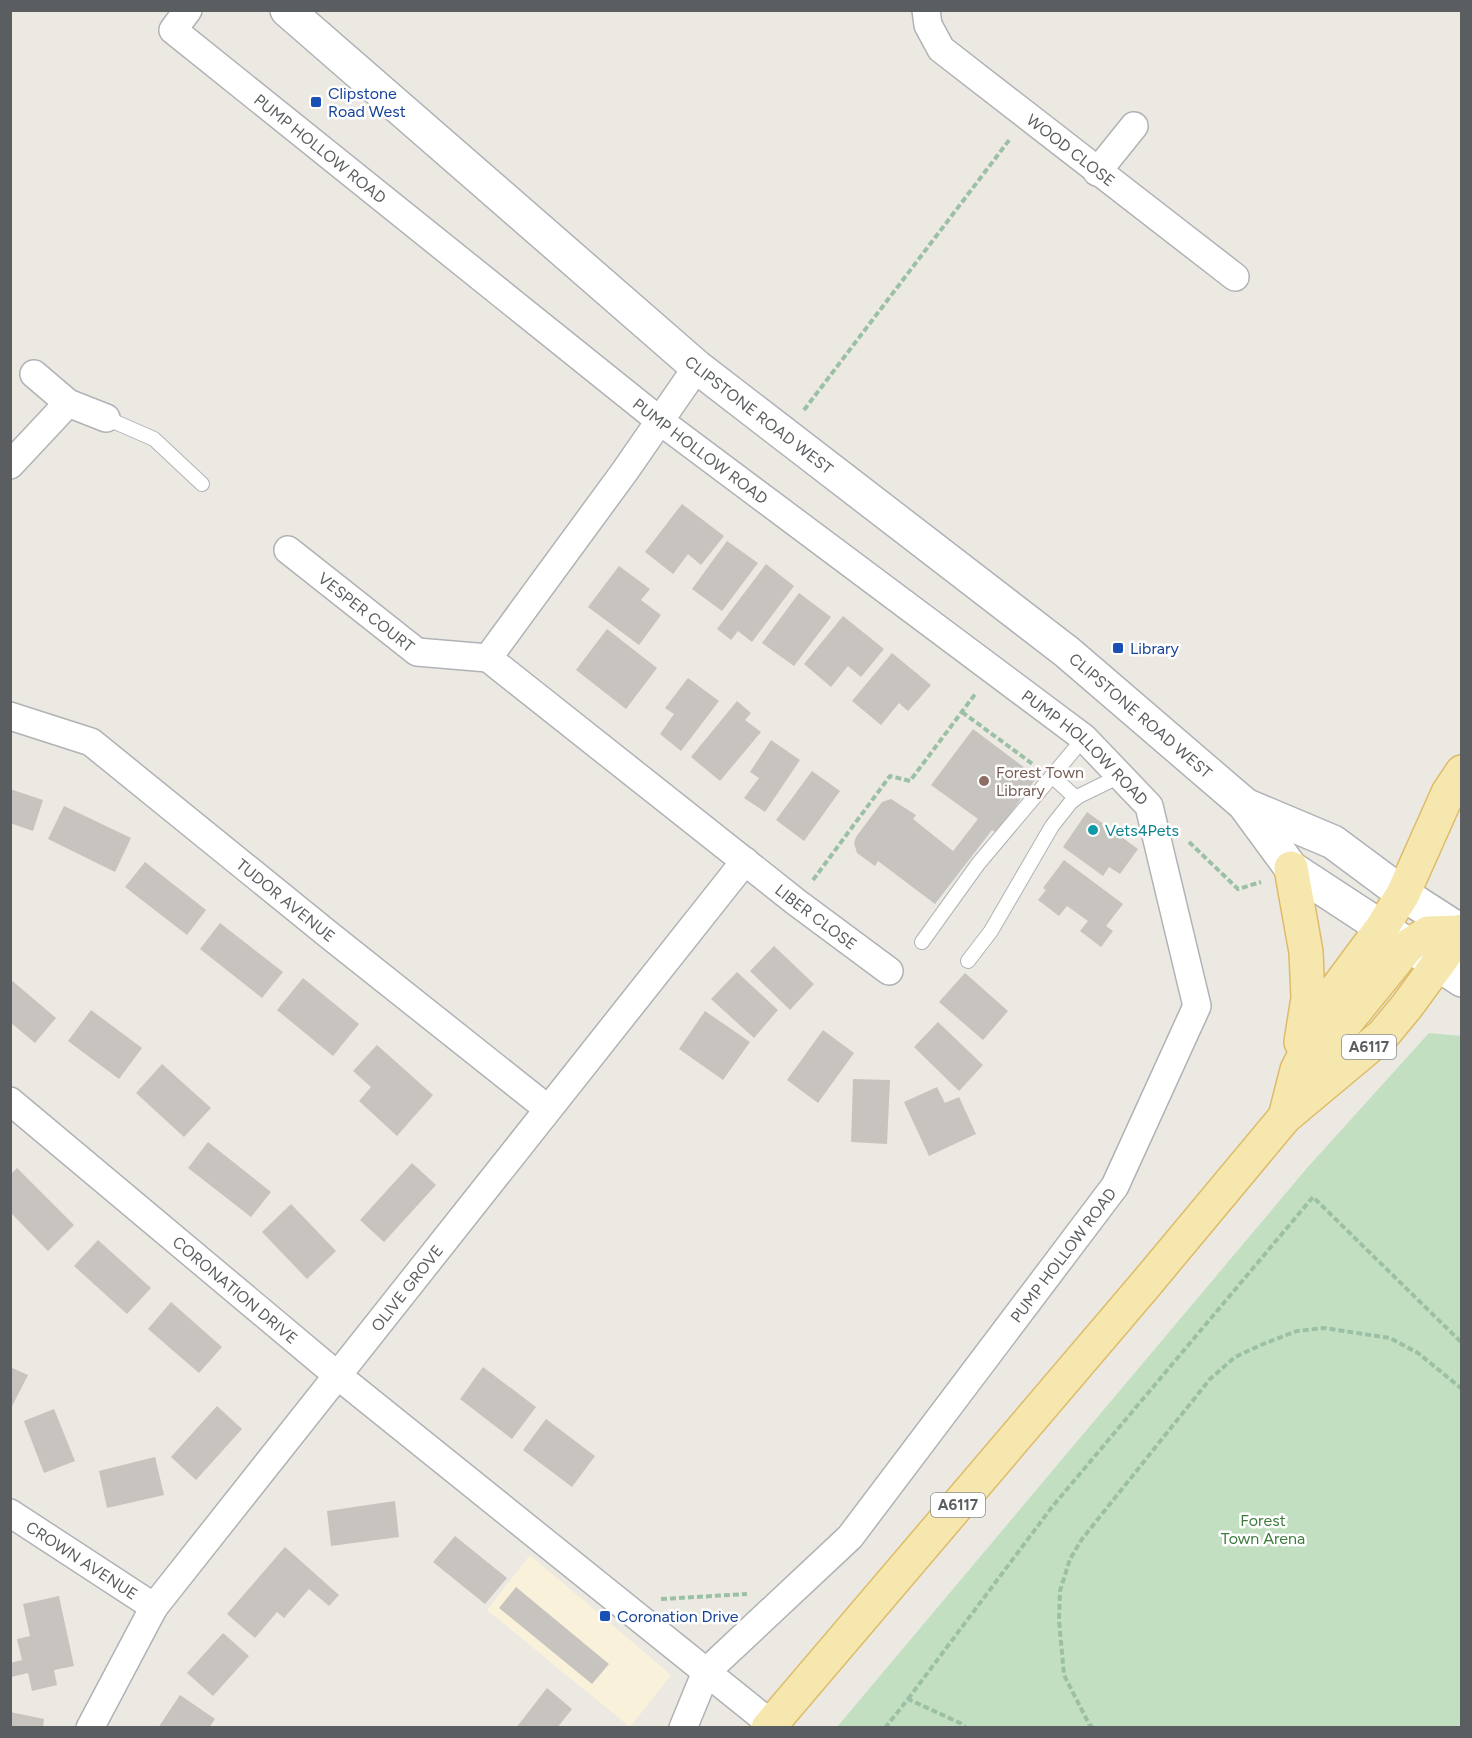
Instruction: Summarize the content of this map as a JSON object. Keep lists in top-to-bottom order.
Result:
{
  "streets": {
    "main road": ["CLIPSTONE ROAD WEST", "A6117"],
    "street": [
      "PUMP HOLLOW ROAD",
      "WOOD CLOSE",
      "VESPER COURT",
      "TUDOR AVENUE",
      "LIBER CLOSE",
      "OLIVE GROVE",
      "CORONATION DRIVE",
      "CROWN AVENUE"
    ]
  },
  "crossings": [
    ["PUMP HOLLOW ROAD", "CORONATION DRIVE"],
    ["CLIPSTONE ROAD WEST", "A6117"],
    ["VESPER COURT", "LIBER CLOSE"],
    ["TUDOR AVENUE", "OLIVE GROVE"],
    ["LIBER CLOSE", "OLIVE GROVE"],
    ["A6117", "CORONATION DRIVE"],
    ["OLIVE GROVE", "CORONATION DRIVE"],
    ["OLIVE GROVE", "CROWN AVENUE"]
  ],
  "parks": ["Forest Town Arena"],
  "places": {
    "transit": ["Clipstone Road West", "Library", "Coronation Drive"],
    "other": ["Forest Town Library", "Vets4Pets"]
  }
}
